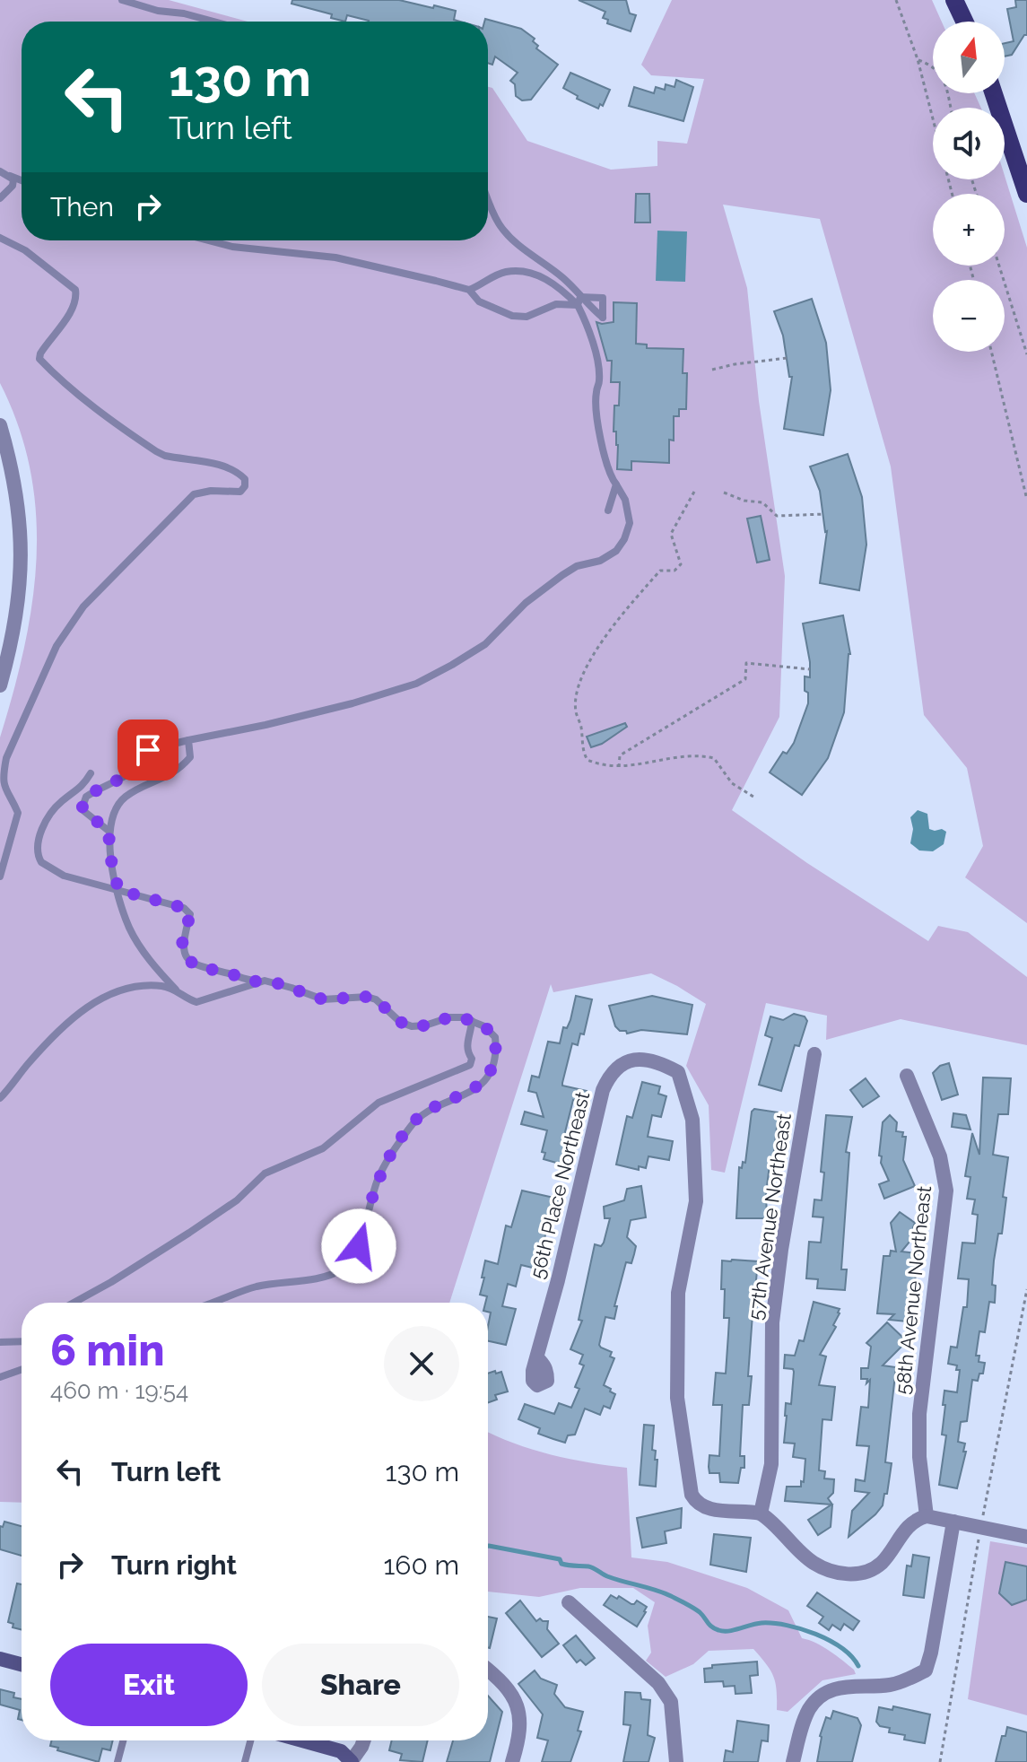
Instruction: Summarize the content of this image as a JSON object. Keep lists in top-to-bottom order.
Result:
{
  "streets": {
    "street": ["56th Place Northeast", "57th Avenue Northeast", "58th Avenue Northeast"]
  },
  "crossings": [
    ["56th Place Northeast", "57th Avenue Northeast"]
  ],
  "north": "top",
  "page": {
    "map_buttons": ["+", "−"],
    "turn": ["130 m", "Turn left"],
    "then": "Then",
    "heading": ["6 min", "460 m · 19:54"],
    "list": [
      {
        "name": "Turn left",
        "value": "130 m"
      },
      {
        "name": "Turn right",
        "value": "160 m"
      }
    ],
    "buttons": ["Exit", "Share"]
  }
}
